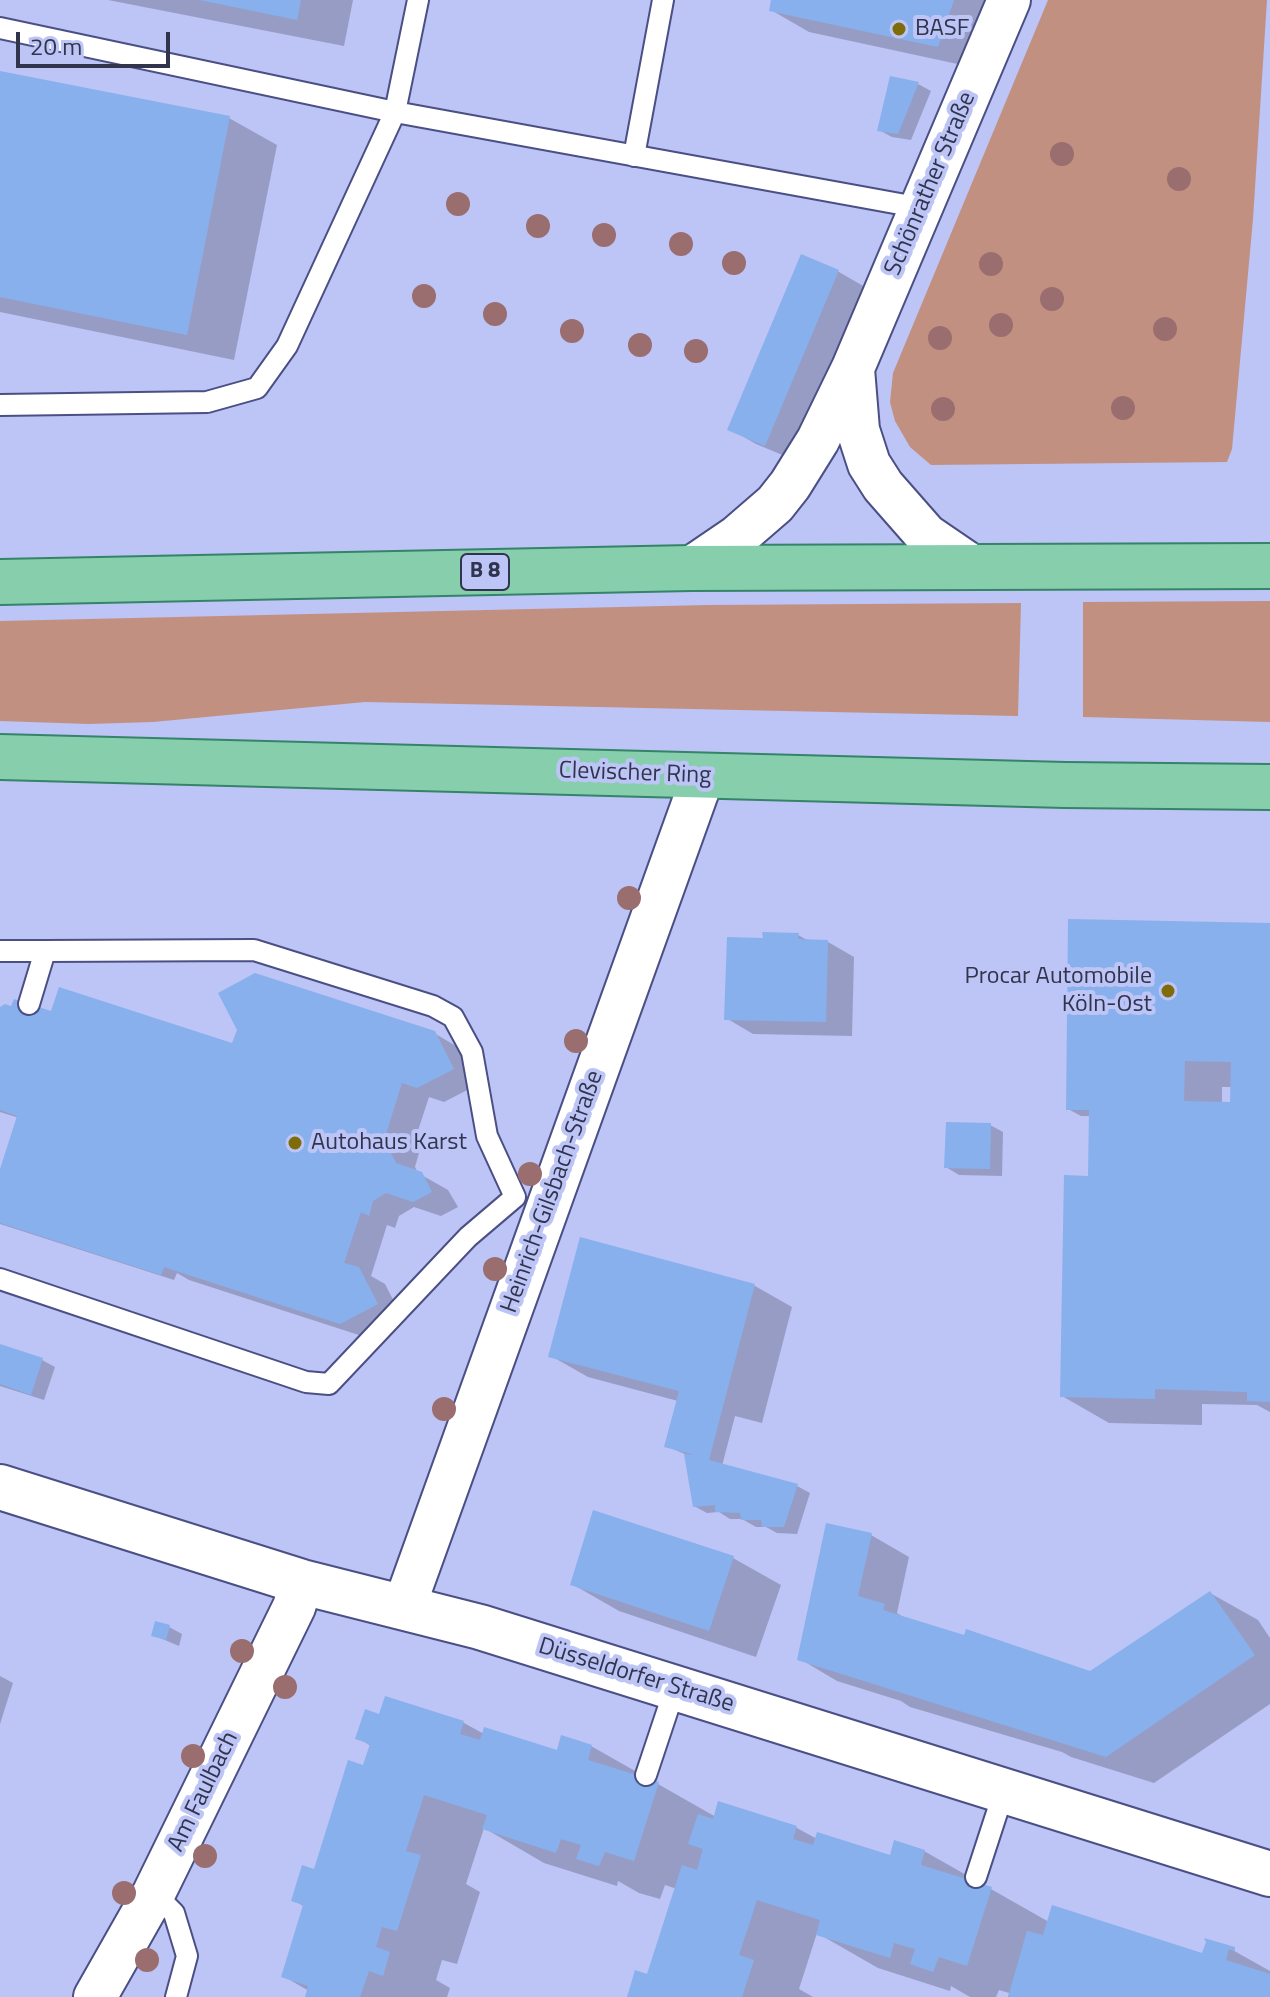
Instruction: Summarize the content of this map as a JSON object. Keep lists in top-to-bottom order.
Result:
{
  "streets": {
    "main road": ["B 8", "Clevischer Ring"],
    "street": [
      "Schönrather Straße",
      "Heinrich-Gilsbach-Straße",
      "Düsseldorfer Straße",
      "Am Faulbach"
    ]
  },
  "crossings": [
    ["Schönrather Straße", "B 8"],
    ["Clevischer Ring", "Heinrich-Gilsbach-Straße"],
    ["Heinrich-Gilsbach-Straße", "Düsseldorfer Straße"],
    ["Düsseldorfer Straße", "Am Faulbach"]
  ],
  "places": ["BASF", "Procar Automobile Köln-Ost", "Autohaus Karst"],
  "scale_bar": "20 m"
}
